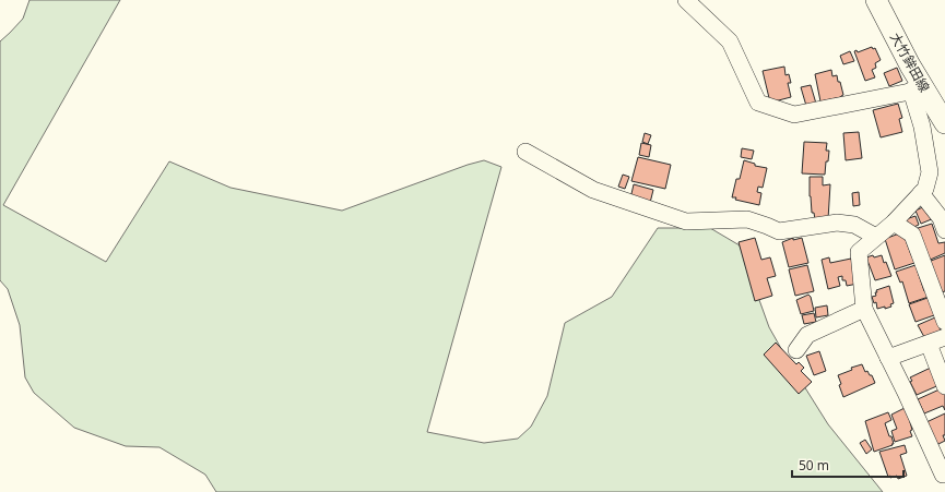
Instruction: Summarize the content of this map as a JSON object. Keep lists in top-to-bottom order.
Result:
{
  "streets": {
    "main road": ["大竹鉾田線"]
  },
  "scale_bar": "50 m"
}
